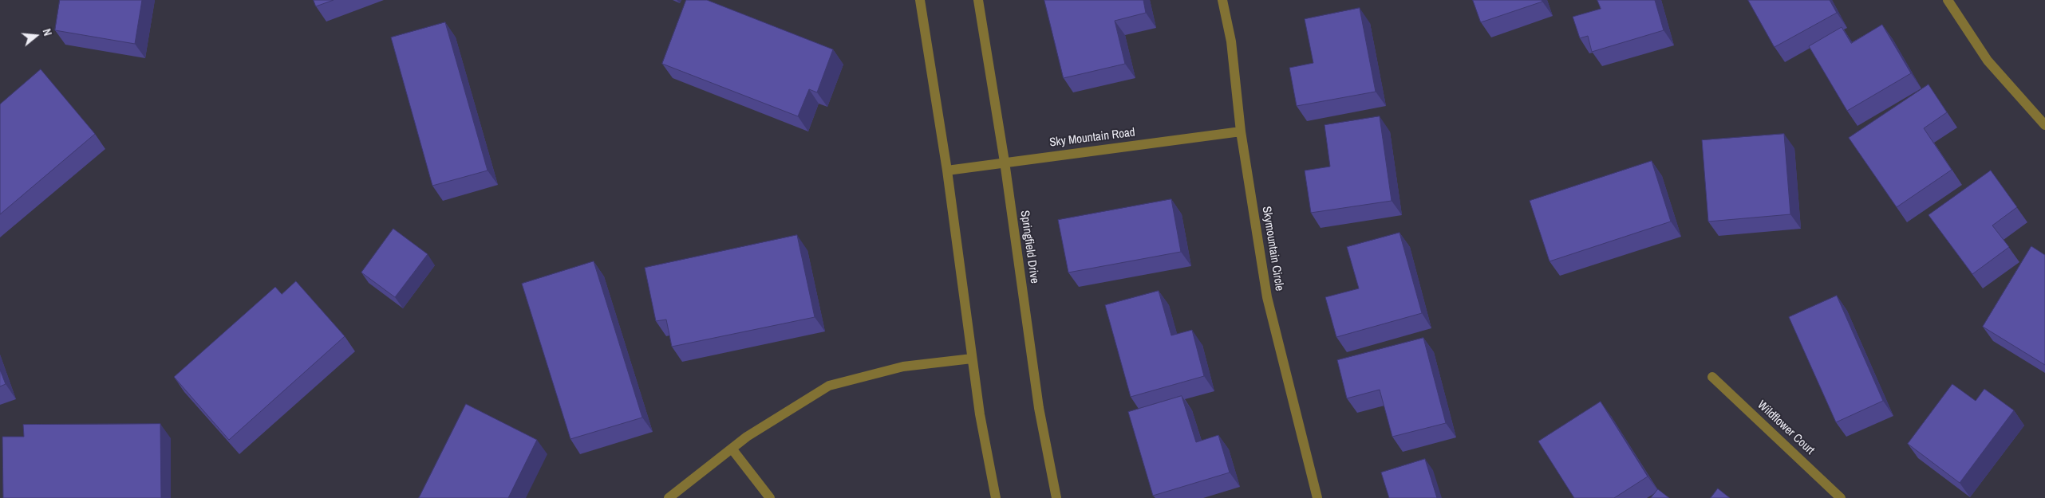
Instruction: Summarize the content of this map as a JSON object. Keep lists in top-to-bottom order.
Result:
{
  "streets": {
    "street": [
      "Sky Mountain Road",
      "Springfield Drive",
      "Skymountain Circle",
      "Wildflower Court"
    ]
  },
  "crossings": [
    ["Sky Mountain Road", "Springfield Drive"],
    ["Sky Mountain Road", "Skymountain Circle"]
  ],
  "north": "right"
}
